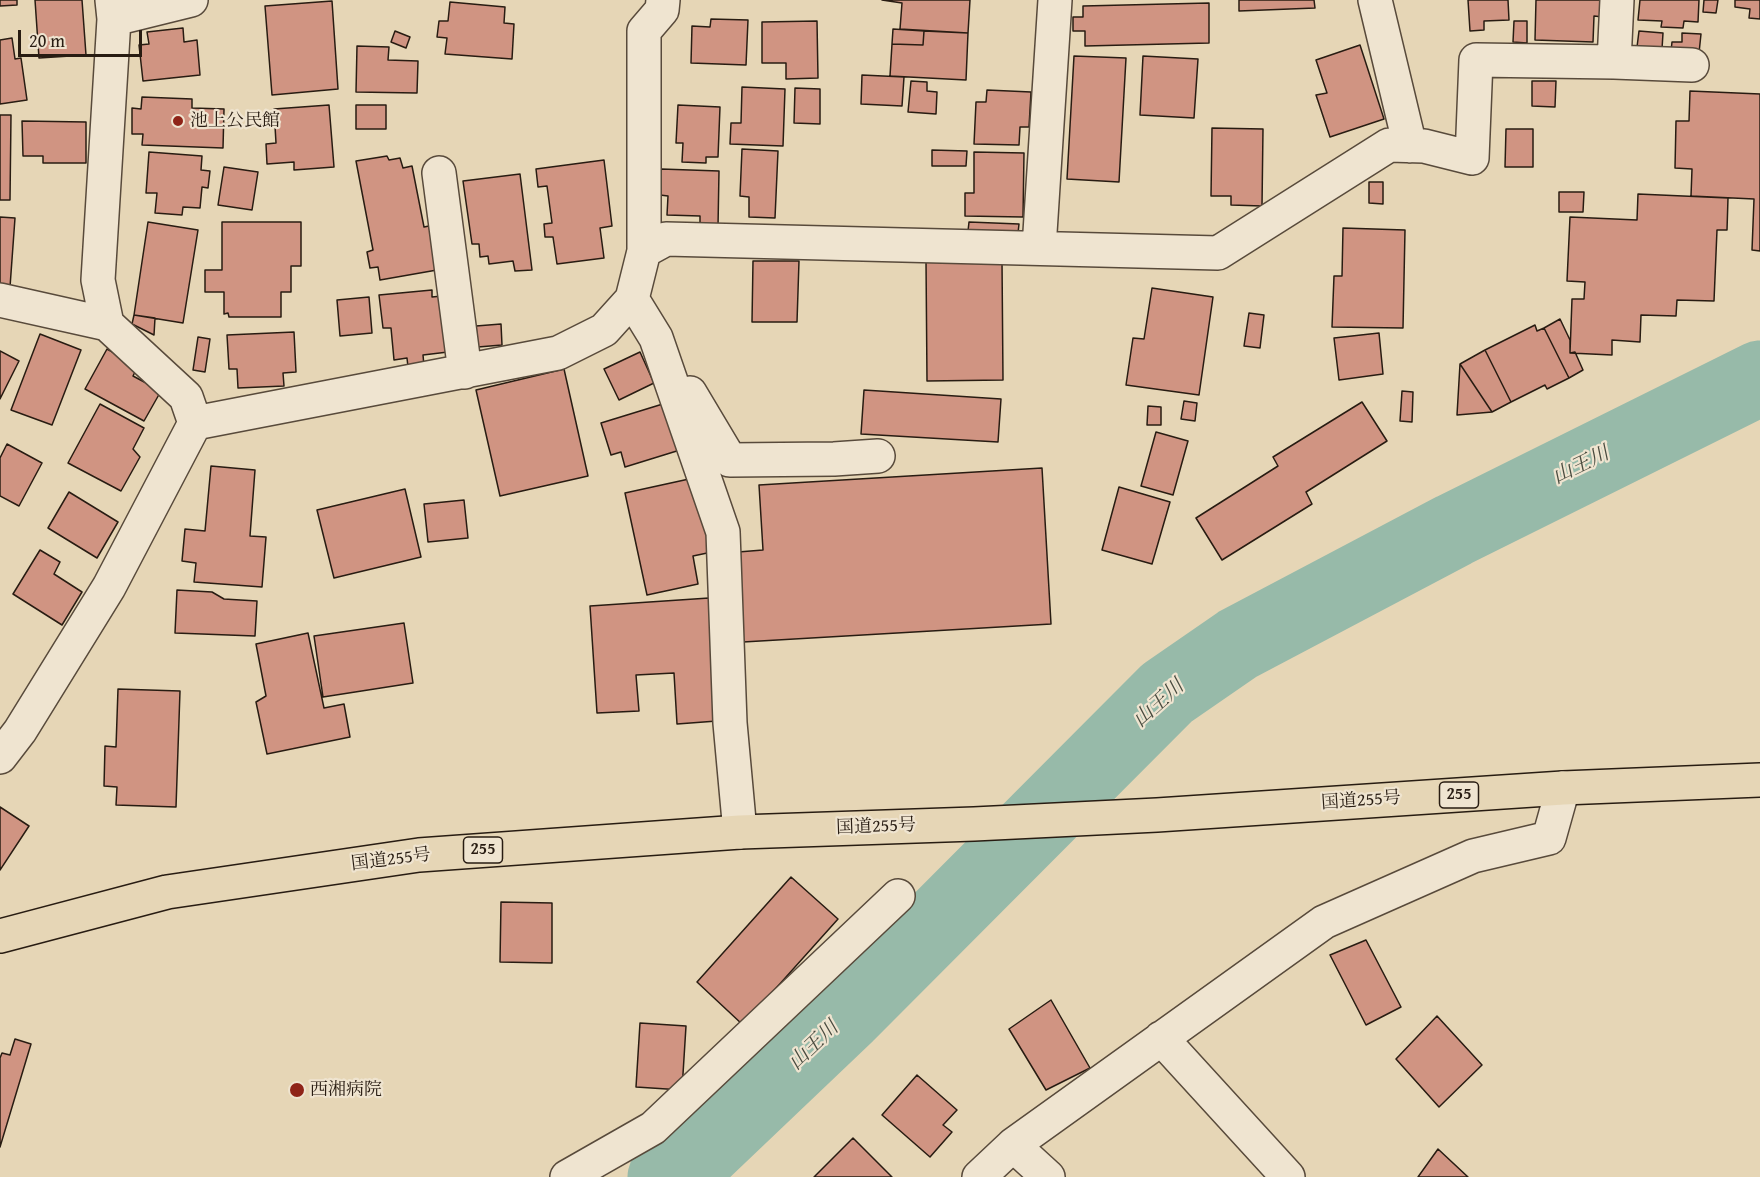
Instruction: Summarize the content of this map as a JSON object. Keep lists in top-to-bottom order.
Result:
{
  "streets": {
    "highway": ["255", "国道255号"]
  },
  "water": ["山王川"],
  "places": ["池上公民館", "西湘病院"],
  "scale_bar": "20 m"
}
